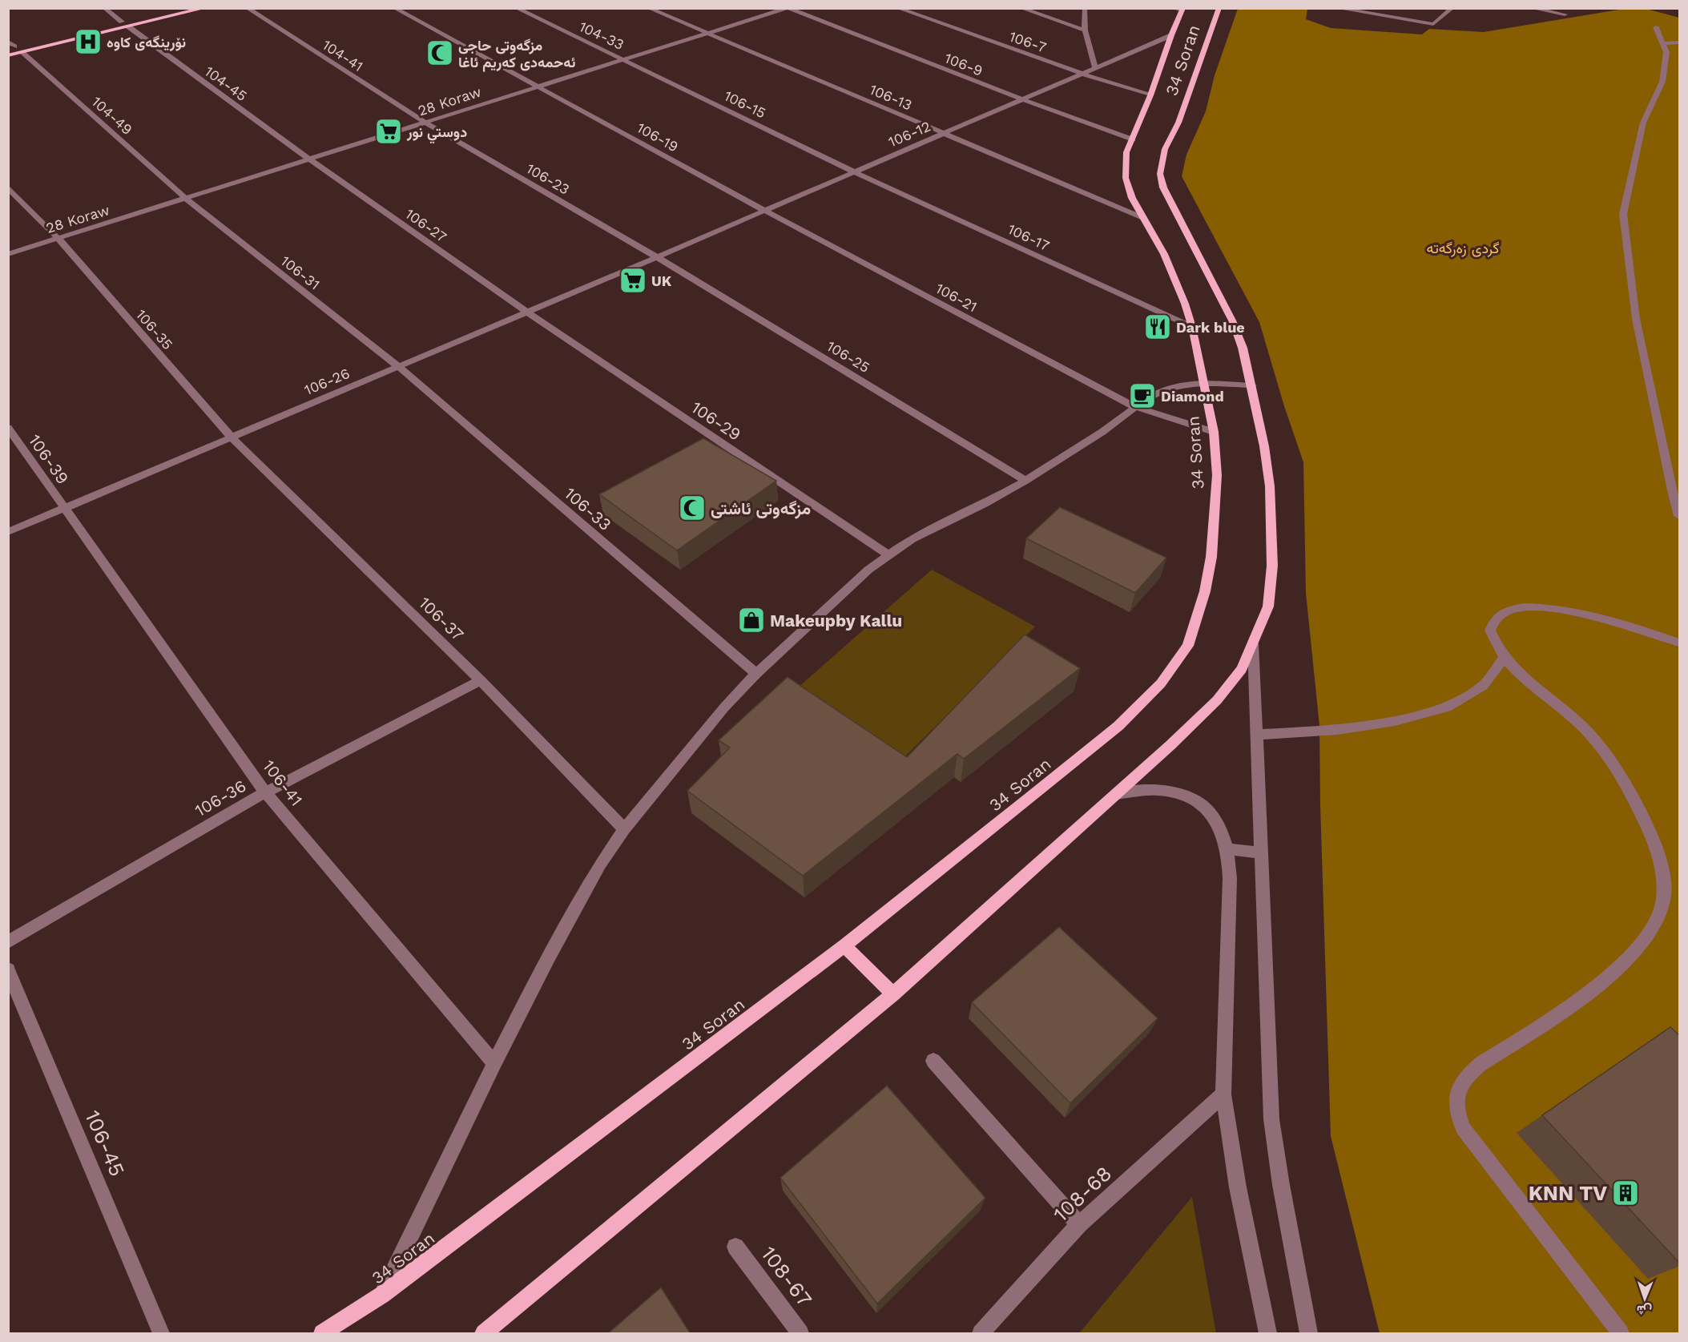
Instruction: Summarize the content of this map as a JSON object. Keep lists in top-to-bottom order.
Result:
{
  "streets": {
    "main road": ["34 Soran"],
    "street": [
      "104-33",
      "106-7",
      "104-41",
      "106-9",
      "104-45",
      "106-13",
      "28 Koraw",
      "106-15",
      "104-49",
      "106-12",
      "106-19",
      "106-23",
      "106-27",
      "106-17",
      "106-31",
      "106-21",
      "106-35",
      "106-25",
      "106-26",
      "106-29",
      "106-39",
      "106-33",
      "106-37",
      "106-41",
      "106-36",
      "106-45",
      "108-68",
      "108-67"
    ]
  },
  "crossings": [
    ["104-33", "28 Koraw"],
    ["104-33", "106-15"],
    ["106-7", "34 Soran"],
    ["106-7", "106-12"],
    ["104-41", "28 Koraw"],
    ["104-41", "106-23"],
    ["34 Soran", "106-9"],
    ["34 Soran", "106-13"],
    ["34 Soran", "106-12"],
    ["34 Soran", "106-17"],
    ["34 Soran", "106-21"],
    ["106-9", "28 Koraw"],
    ["106-9", "106-12"],
    ["104-45", "28 Koraw"],
    ["104-45", "106-27"],
    ["106-13", "28 Koraw"],
    ["106-13", "106-12"],
    ["28 Koraw", "106-15"],
    ["28 Koraw", "104-49"],
    ["28 Koraw", "106-19"],
    ["28 Koraw", "106-23"],
    ["28 Koraw", "106-27"],
    ["28 Koraw", "106-31"],
    ["28 Koraw", "106-35"],
    ["106-15", "106-12"],
    ["106-15", "106-17"],
    ["104-49", "106-31"],
    ["106-12", "106-19"],
    ["106-12", "106-23"],
    ["106-12", "106-17"],
    ["106-12", "106-21"],
    ["106-12", "106-25"],
    ["106-12", "106-26"],
    ["106-19", "106-21"],
    ["106-23", "106-25"],
    ["106-23", "106-26"],
    ["106-27", "106-26"],
    ["106-27", "106-29"],
    ["106-31", "106-26"],
    ["106-31", "106-33"],
    ["106-35", "106-26"],
    ["106-35", "106-37"],
    ["106-25", "106-26"],
    ["106-26", "106-29"],
    ["106-26", "106-39"],
    ["106-26", "106-33"],
    ["106-26", "106-37"],
    ["106-26", "106-41"],
    ["106-39", "106-41"],
    ["106-37", "106-36"],
    ["106-41", "106-36"]
  ],
  "parks": ["گردی زەرگەتە"],
  "places": {
    "hospital": ["نۆرینگەی کاوە"],
    "mosque": ["مزگەوتی حاجی ئەحمەدی کەریم ئاغا", "مزگەوتی ئاشتی"],
    "supermarket": ["دوستي نور", "UK"],
    "restaurant": ["Dark blue"],
    "cafe": ["Diamond"],
    "shop": ["Makeupby Kallu"],
    "building": ["KNN TV"]
  },
  "north": "bottom"
}
